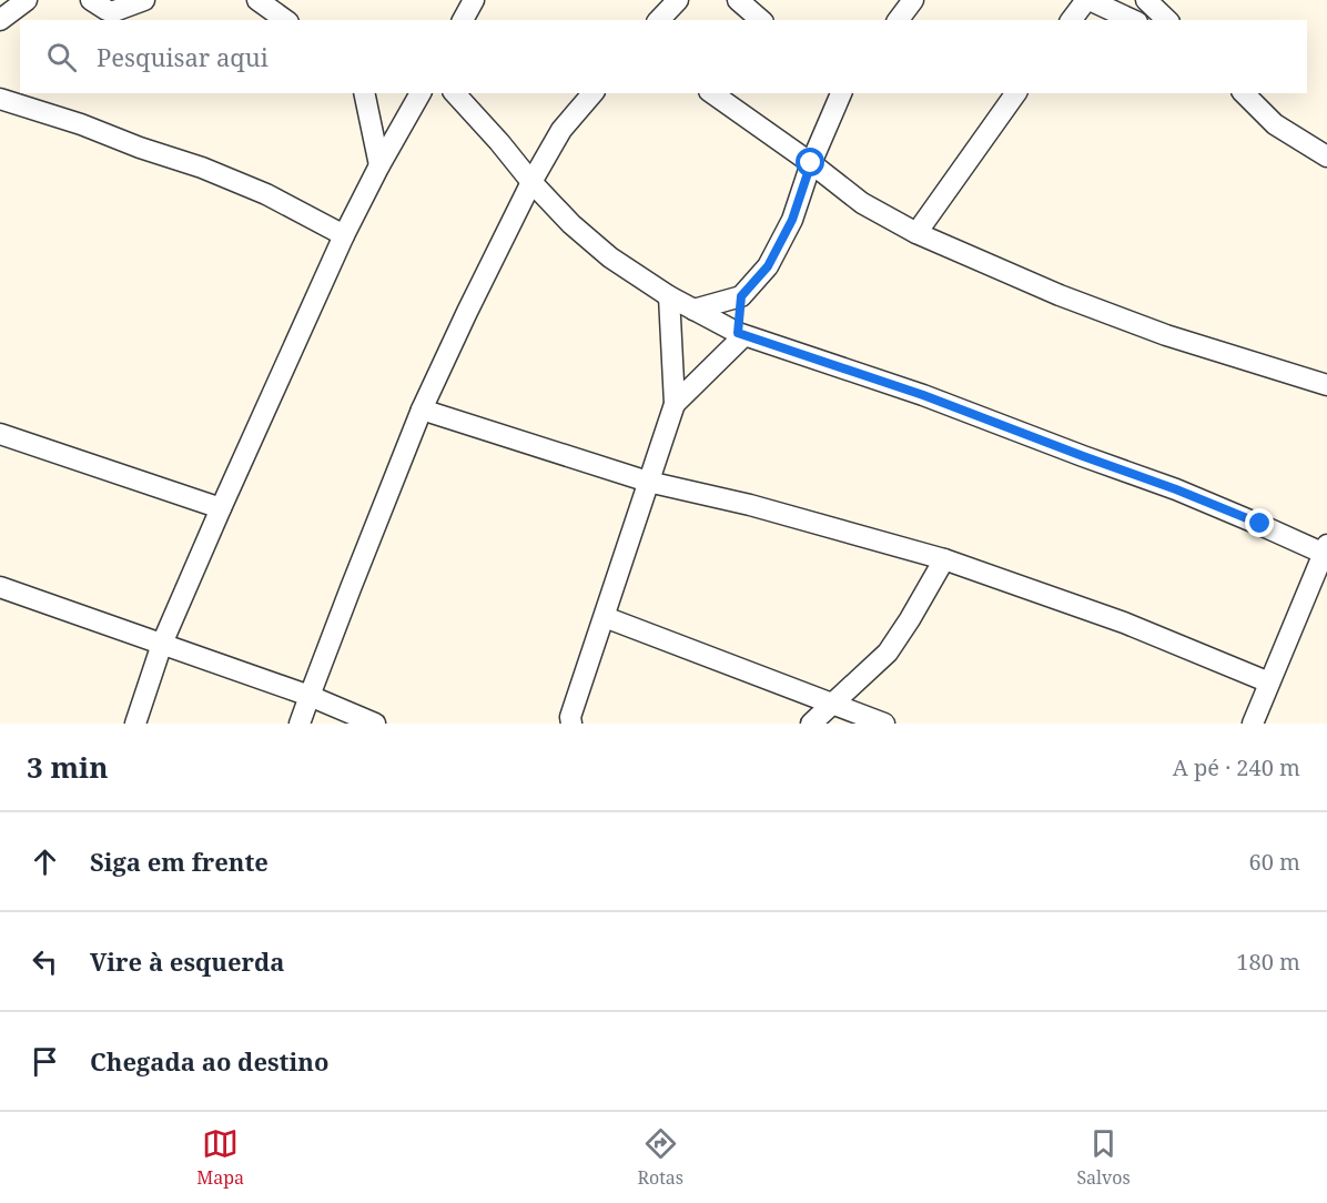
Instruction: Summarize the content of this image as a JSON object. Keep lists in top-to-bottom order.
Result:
{
  "page": {
    "search": "Pesquisar aqui",
    "heading": ["3 min", "A pé · 240 m"],
    "list": [
      ["Siga em frente", "60 m"],
      ["Vire à esquerda", "180 m"],
      "Chegada ao destino"
    ],
    "nav": ["Mapa", "Rotas", "Salvos"]
  }
}
